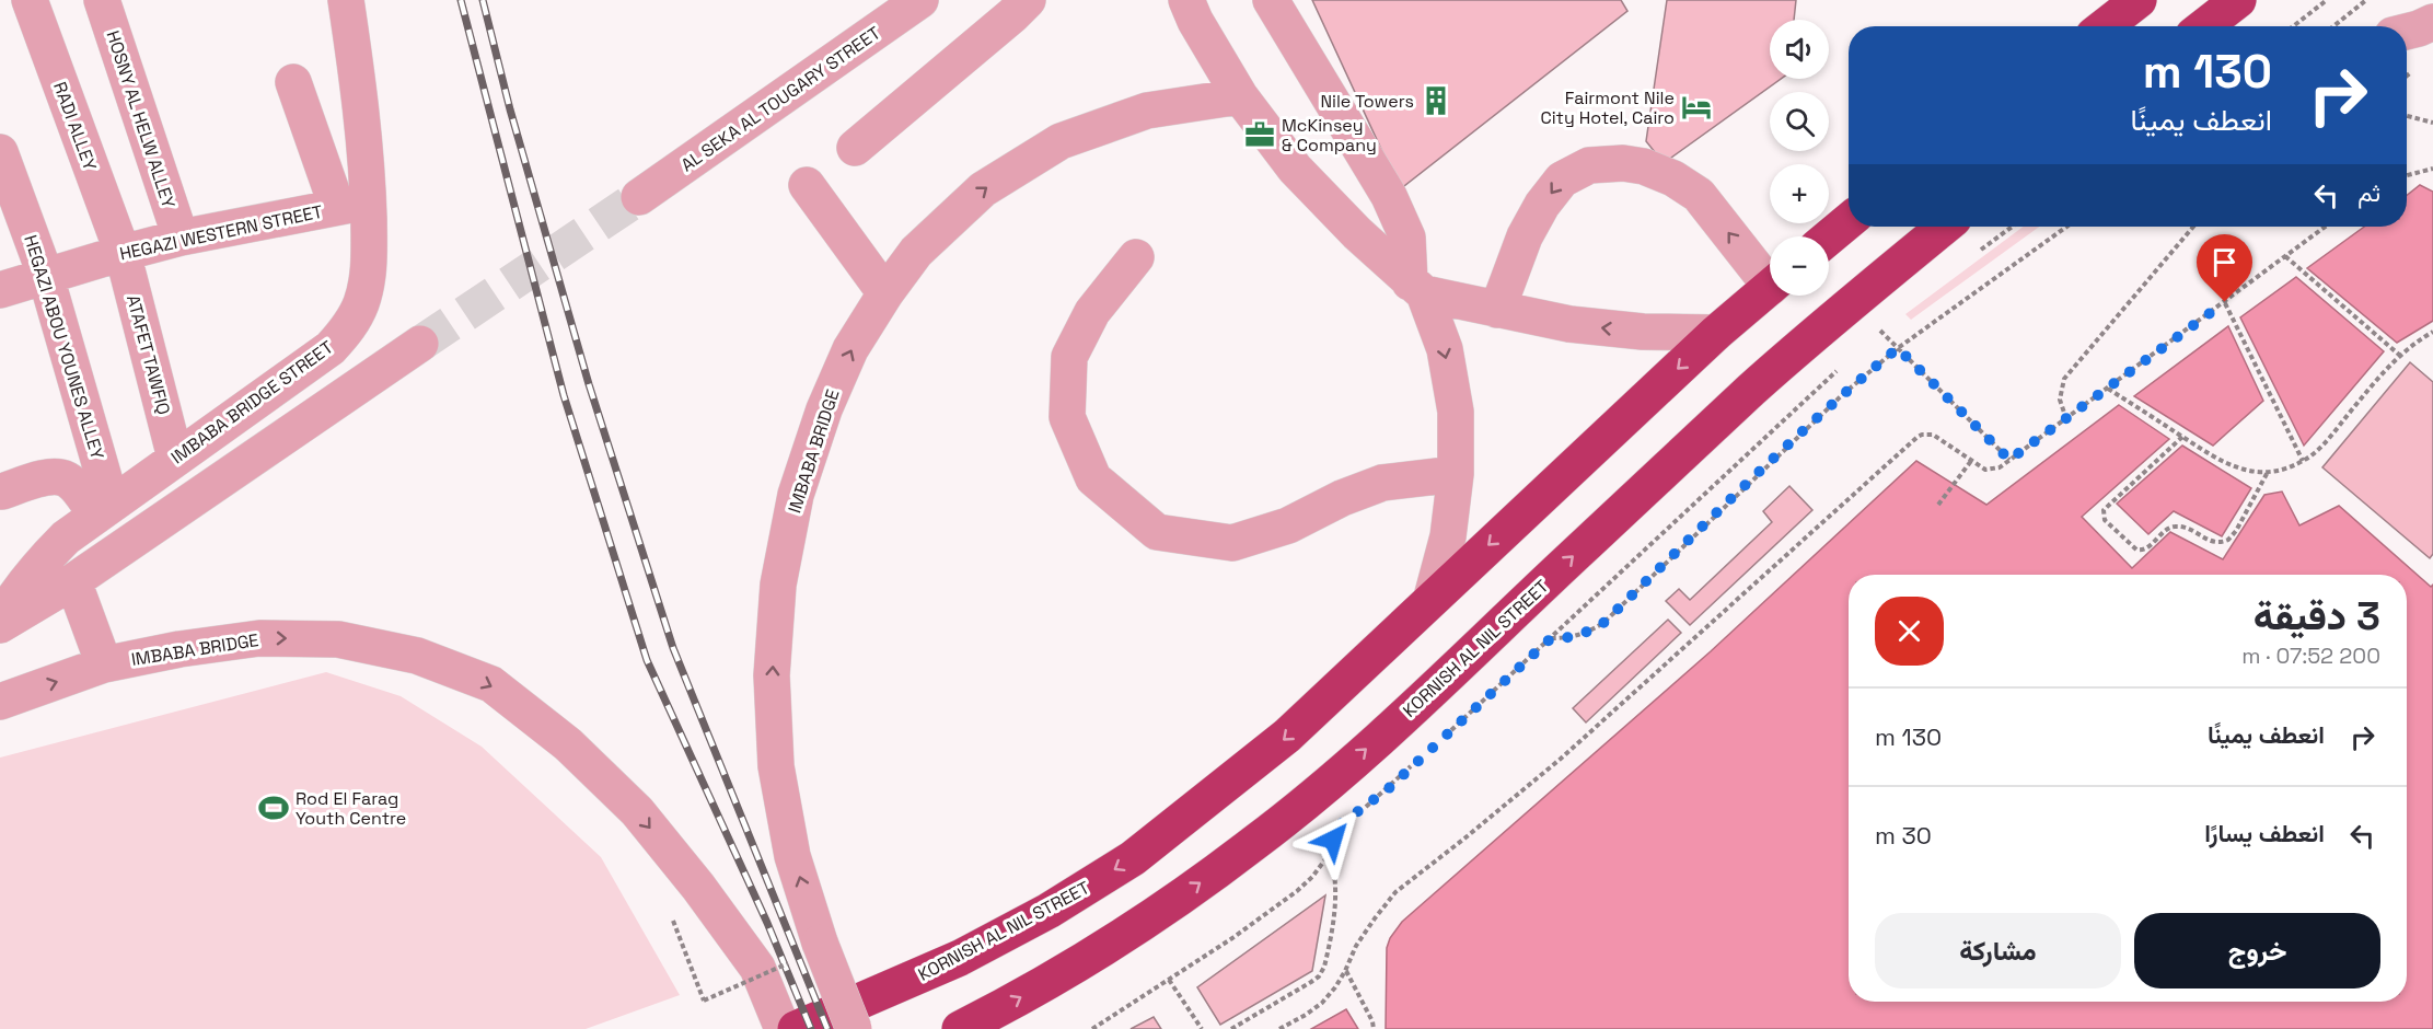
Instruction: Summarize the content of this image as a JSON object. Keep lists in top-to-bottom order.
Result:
{
  "streets": {
    "highway": ["KORNISH AL NIL STREET"],
    "street": [
      "AL SEKA AL TOUGARY STREET",
      "HOSNY AL HELW ALLEY",
      "RADI ALLEY",
      "HEGAZI WESTERN STREET",
      "HEGAZI ABOU YOUNES ALLEY",
      "ATAFET TAWFIQ",
      "IMBABA BRIDGE STREET",
      "IMBABA BRIDGE"
    ]
  },
  "crossings": [
    ["HOSNY AL HELW ALLEY", "HEGAZI WESTERN STREET"],
    ["RADI ALLEY", "HEGAZI WESTERN STREET"],
    ["RADI ALLEY", "ATAFET TAWFIQ"],
    ["HEGAZI WESTERN STREET", "HEGAZI ABOU YOUNES ALLEY"],
    ["HEGAZI WESTERN STREET", "ATAFET TAWFIQ"],
    ["HEGAZI WESTERN STREET", "IMBABA BRIDGE STREET"],
    ["HEGAZI ABOU YOUNES ALLEY", "IMBABA BRIDGE STREET"],
    ["ATAFET TAWFIQ", "IMBABA BRIDGE STREET"]
  ],
  "places": {
    "building": ["Nile Towers"],
    "hotel": ["Fairmont Nile City Hotel, Cairo"],
    "office": ["McKinsey & Company"],
    "sports": ["Rod El Farag Youth Centre"]
  },
  "page": {
    "map_buttons": ["+", "−"],
    "turn": ["130 m", "انعطف يمينًا"],
    "then": "ثم",
    "heading": ["3 دقيقة", "200 m · 07:52"],
    "list": [
      {
        "name": "انعطف يمينًا",
        "value": "130 m"
      },
      {
        "name": "انعطف يسارًا",
        "value": "30 m"
      }
    ],
    "buttons": ["خروج", "مشاركة"]
  }
}
